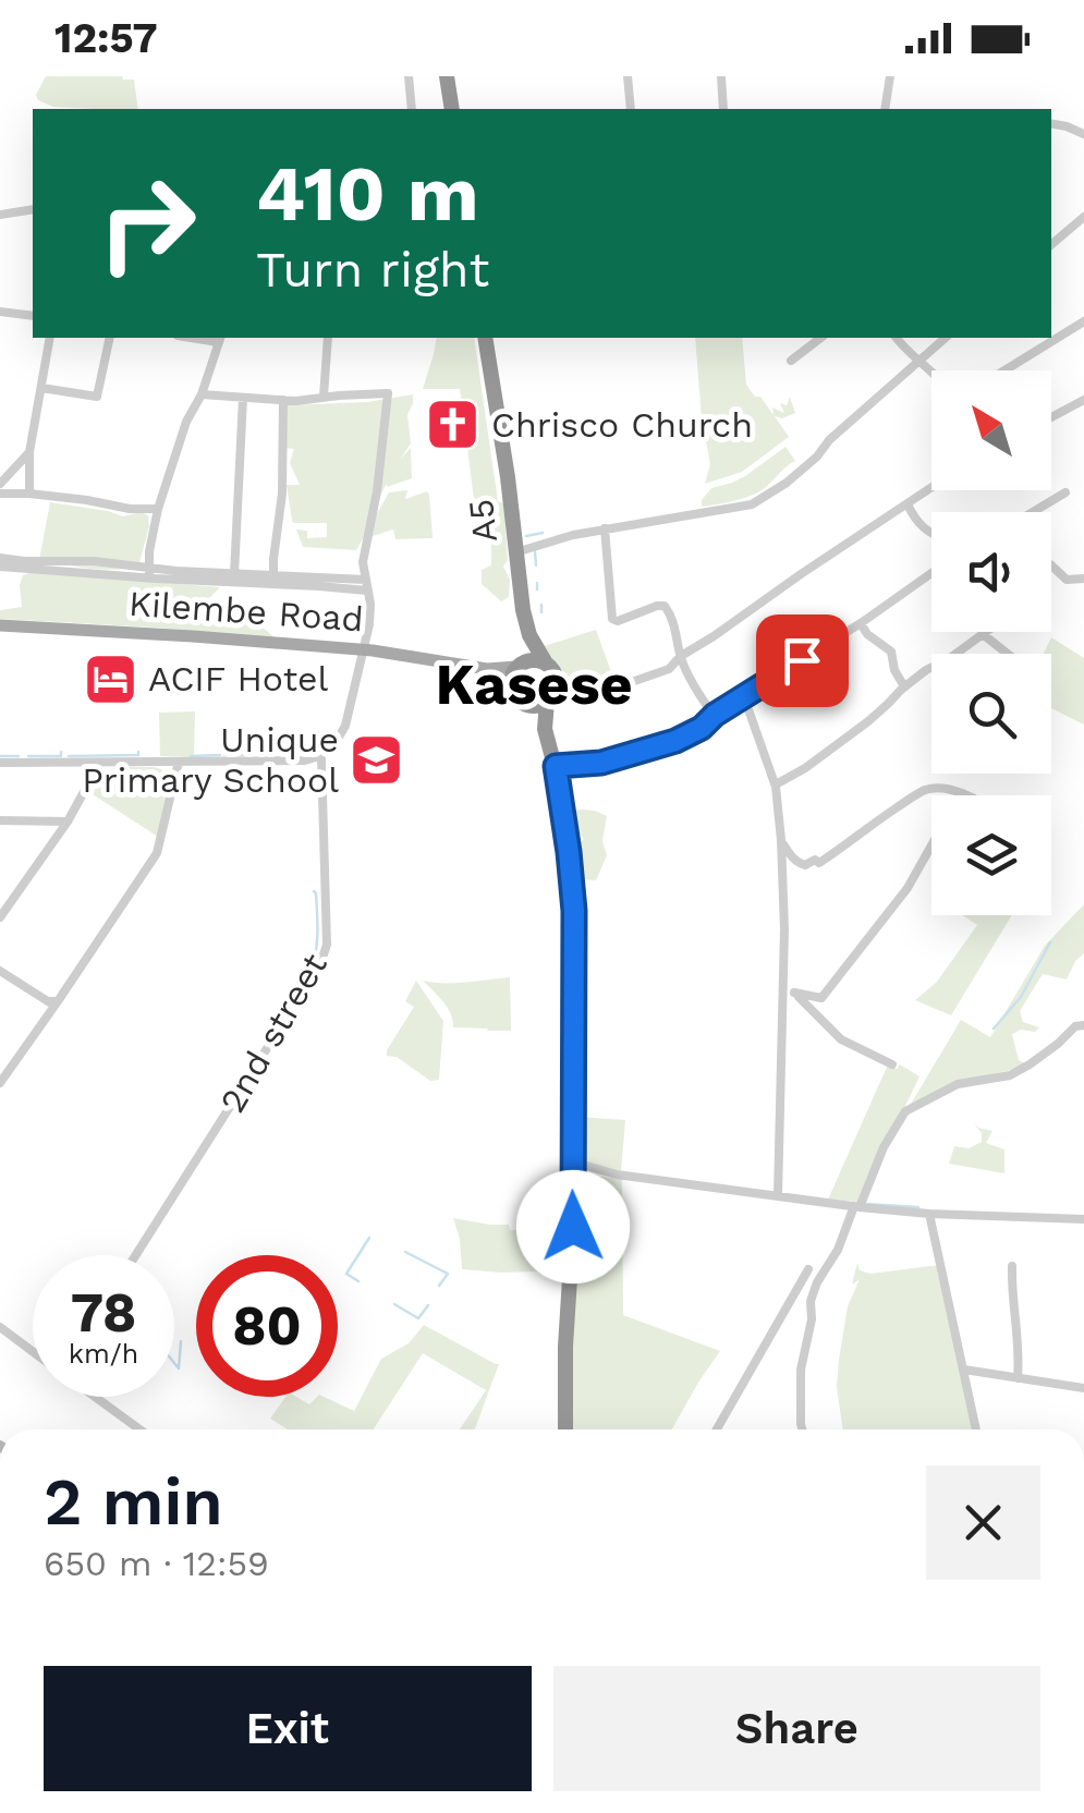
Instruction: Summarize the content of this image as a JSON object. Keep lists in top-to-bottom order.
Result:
{
  "streets": {
    "highway": ["A5", "Kilembe Road"],
    "street": ["2nd street"]
  },
  "crossings": [
    ["A5", "Kilembe Road"]
  ],
  "districts": ["Kasese"],
  "places": {
    "church": ["Chrisco Church"],
    "hotel": ["ACIF Hotel"],
    "school or university": ["Unique Primary School"]
  },
  "north": "top left",
  "page": {
    "status": "12:57",
    "turn": ["410 m", "Turn right"],
    "speed": "78 km/h",
    "limit": "80",
    "heading": ["2 min", "650 m · 12:59"],
    "buttons": ["Exit", "Share"]
  }
}
